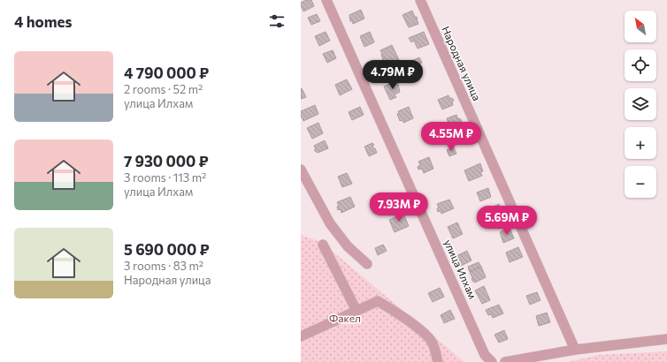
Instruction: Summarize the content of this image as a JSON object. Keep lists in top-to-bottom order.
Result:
{
  "streets": {
    "street": ["Народная улица", "улица Илхам"]
  },
  "parks": ["Факел"],
  "north": "top left",
  "page": {
    "heading": "4 homes",
    "map_buttons": ["+", "−"],
    "list": [
      {
        "name": "4 790 000 ₽",
        "note": "2 rooms · 52 m² · улица Илхам"
      },
      {
        "name": "7 930 000 ₽",
        "note": "3 rooms · 113 m² · улица Илхам"
      },
      {
        "name": "5 690 000 ₽",
        "note": "3 rooms · 83 m² · Народная улица"
      }
    ],
    "price": [
      "4.79M ₽",
      "4.55M ₽",
      "7.93M ₽",
      "5.69M ₽"
    ]
  }
}
